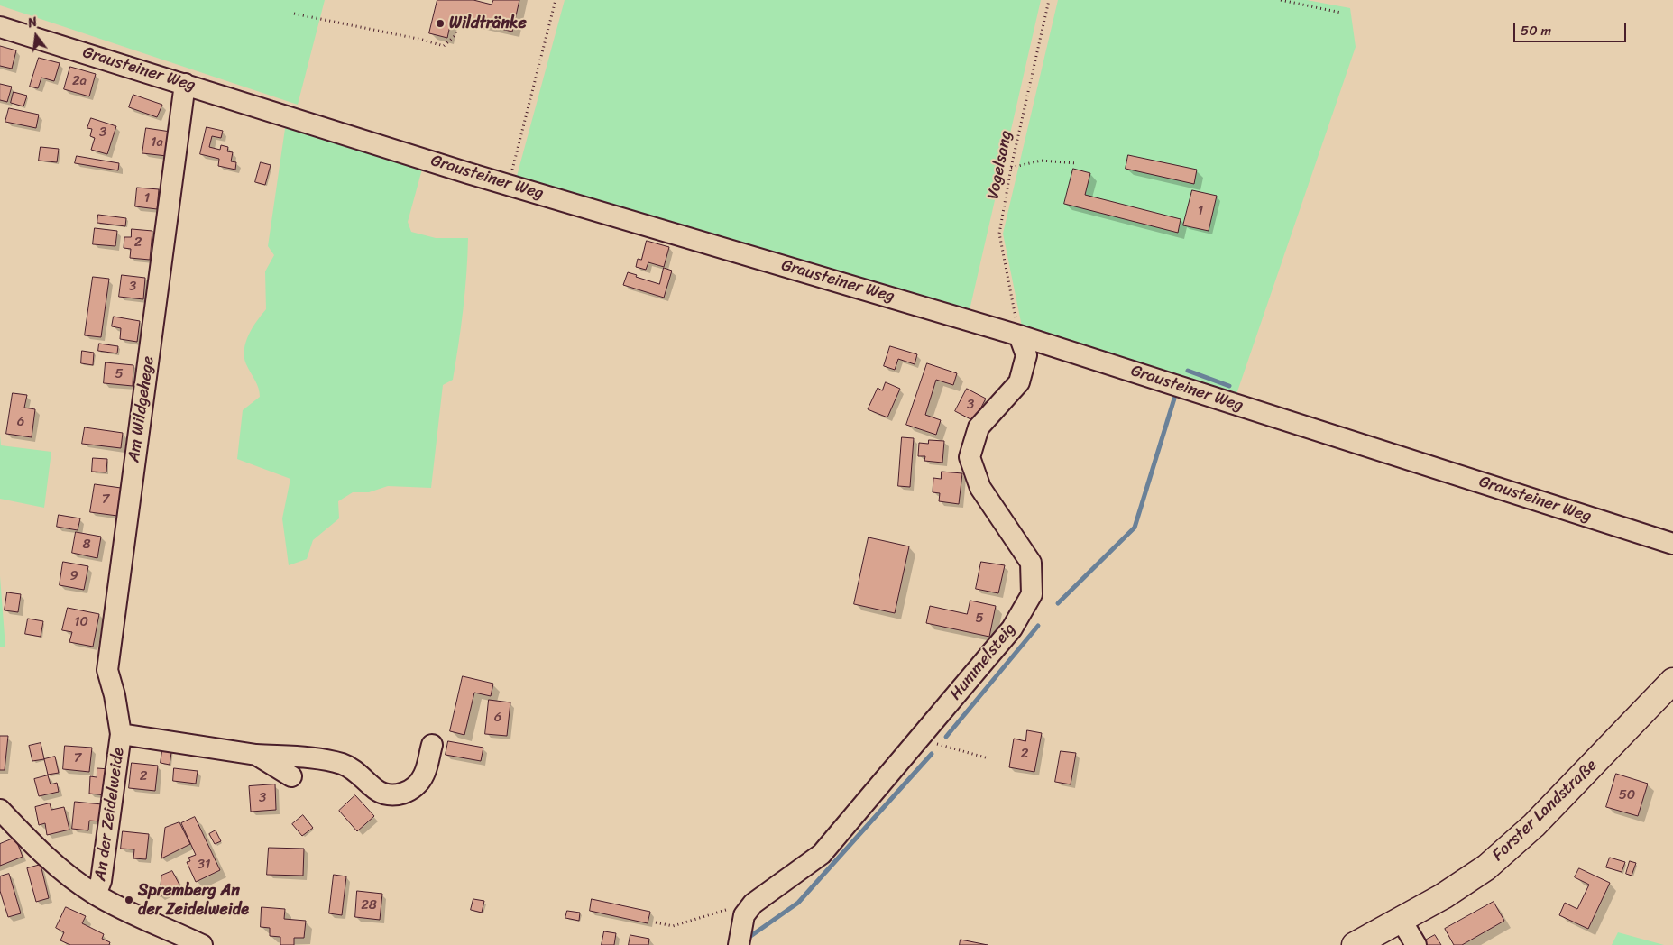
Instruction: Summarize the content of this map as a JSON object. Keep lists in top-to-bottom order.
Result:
{
  "streets": {
    "main road": ["Forster Landstraße"],
    "street": [
      "Grausteiner Weg",
      "Am Wildgehege",
      "Hummelsteig",
      "An der Zeidelweide"
    ],
    "path": ["Vogelsang"]
  },
  "crossings": [
    ["Grausteiner Weg", "Vogelsang"],
    ["Grausteiner Weg", "Am Wildgehege"],
    ["Grausteiner Weg", "Hummelsteig"],
    ["Vogelsang", "Hummelsteig"],
    ["Am Wildgehege", "An der Zeidelweide"]
  ],
  "places": ["Wildtränke", "Spremberg An der Zeidelweide"],
  "house_numbers": [
    "2a",
    "3",
    "1a",
    "1",
    "1",
    "2",
    "3",
    "5",
    "3",
    "6",
    "7",
    "8",
    "9",
    "5",
    "10",
    "6",
    "2",
    "7",
    "2",
    "50",
    "3",
    "31",
    "28"
  ],
  "scale_bar": "50 m",
  "north": "top"
}
